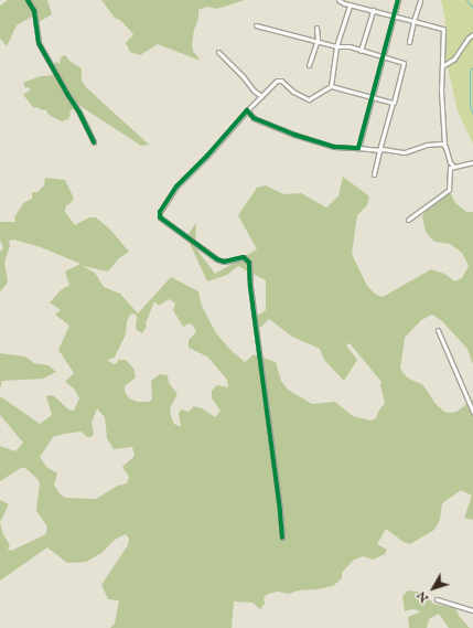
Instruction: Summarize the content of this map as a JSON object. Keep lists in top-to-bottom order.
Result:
{
  "north": "bottom left"
}
